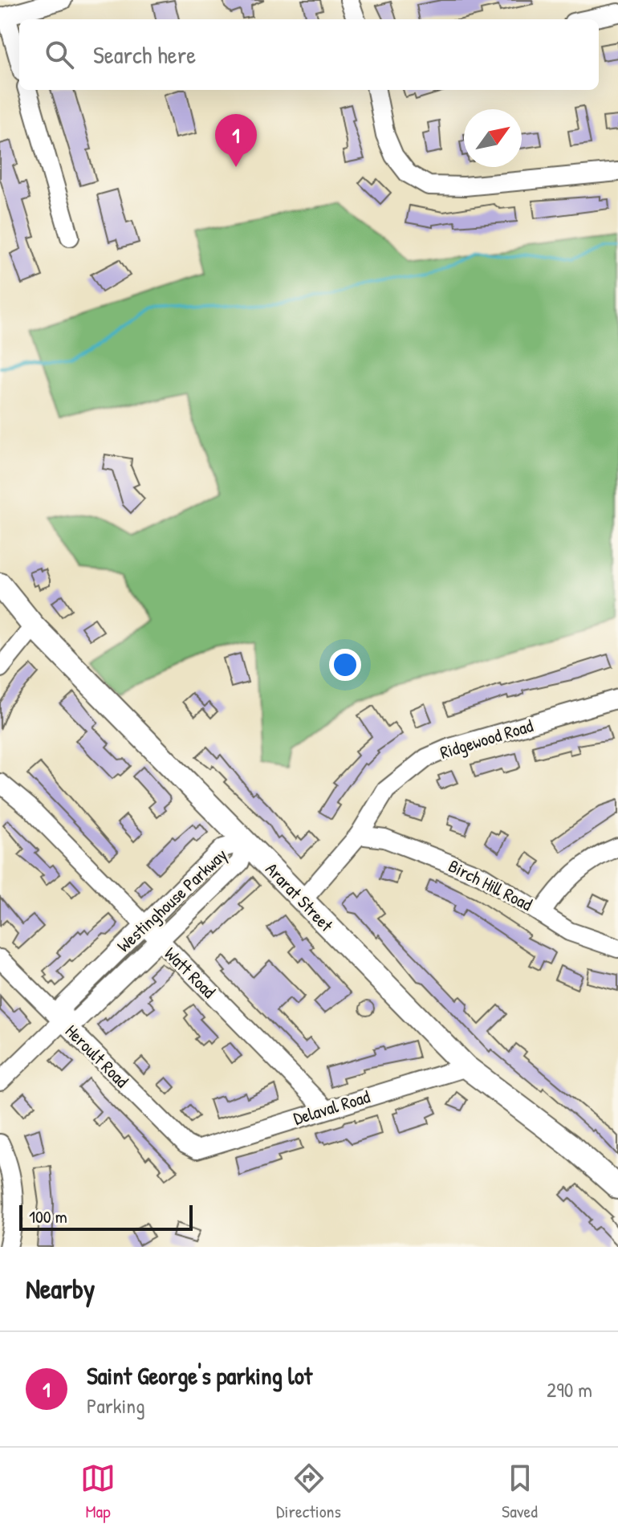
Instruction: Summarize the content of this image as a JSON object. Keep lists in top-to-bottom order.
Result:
{
  "streets": {
    "main road": ["Ararat Street"],
    "street": [
      "Ridgewood Road",
      "Birch Hill Road",
      "Westinghouse Parkway",
      "Watt Road",
      "Heroult Road",
      "Delaval Road"
    ]
  },
  "crossings": [
    ["Ridgewood Road", "Birch Hill Road"],
    ["Ridgewood Road", "Ararat Street"],
    ["Ararat Street", "Westinghouse Parkway"],
    ["Ararat Street", "Delaval Road"],
    ["Westinghouse Parkway", "Watt Road"],
    ["Westinghouse Parkway", "Heroult Road"],
    ["Watt Road", "Delaval Road"],
    ["Heroult Road", "Delaval Road"]
  ],
  "scale_bar": "100 m",
  "north": "top right",
  "page": {
    "search": "Search here",
    "pins": "1",
    "scale": "100 m",
    "heading": "Nearby",
    "list": [
      {
        "mark": "1",
        "name": "Saint George's parking lot",
        "note": "Parking",
        "value": "290 m"
      }
    ],
    "nav": ["Map", "Directions", "Saved"]
  }
}
